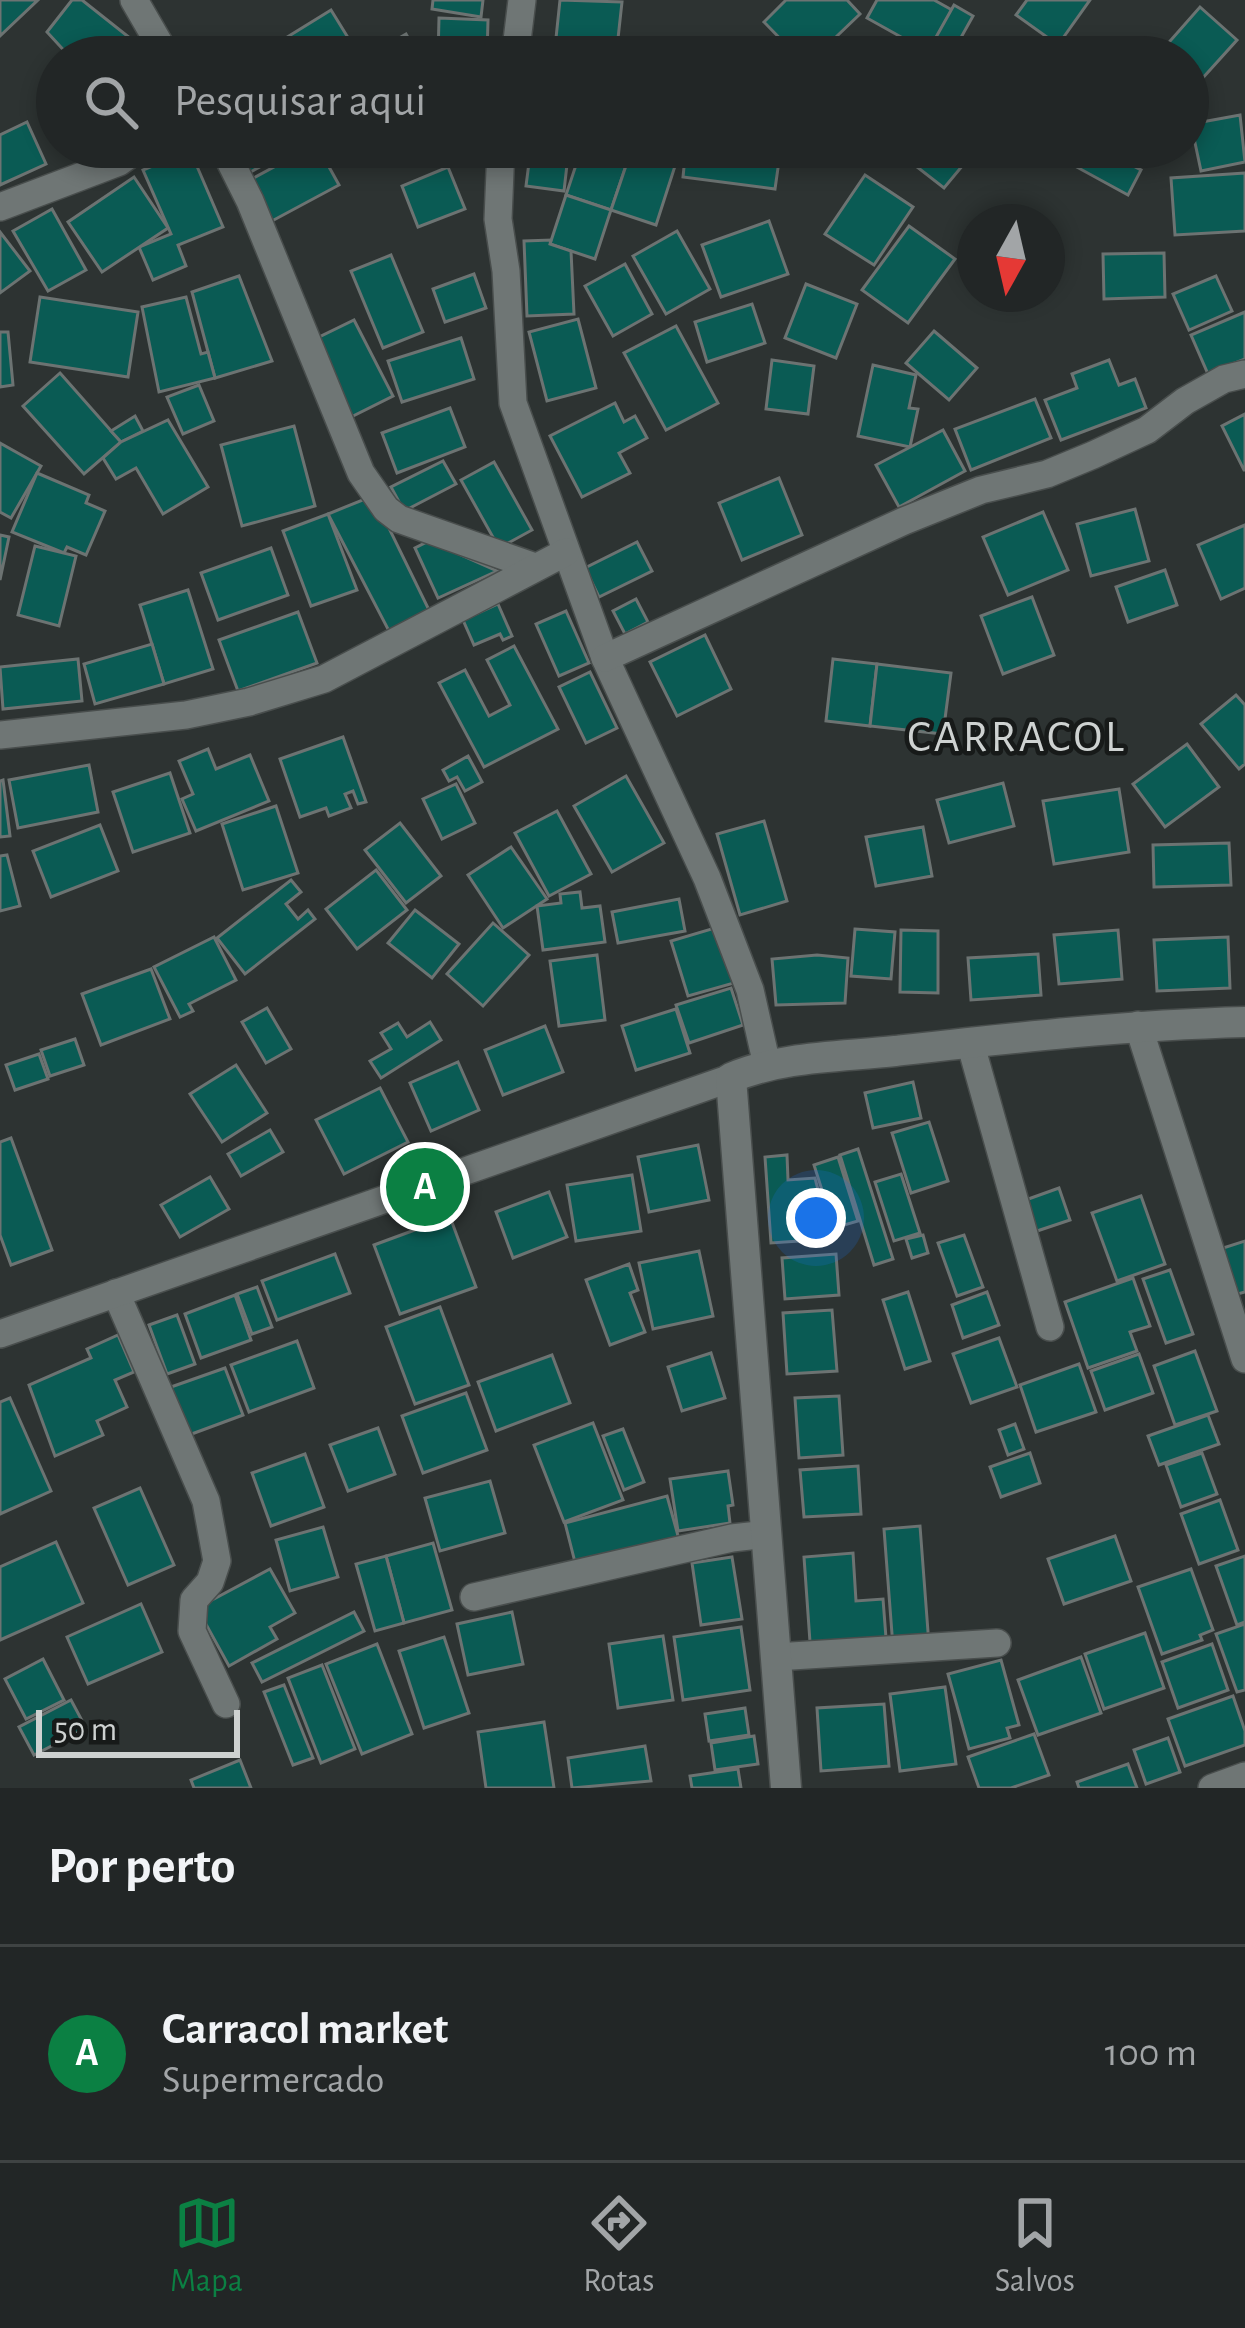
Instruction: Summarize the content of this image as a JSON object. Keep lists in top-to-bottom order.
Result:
{
  "districts": ["CARRACOL"],
  "scale_bar": "50 m",
  "north": "bottom",
  "page": {
    "search": "Pesquisar aqui",
    "pins": "A",
    "scale": "50 m",
    "heading": "Por perto",
    "list": [
      {
        "mark": "A",
        "name": "Carracol market",
        "note": "Supermercado",
        "value": "100 m"
      }
    ],
    "nav": ["Mapa", "Rotas", "Salvos"]
  }
}
